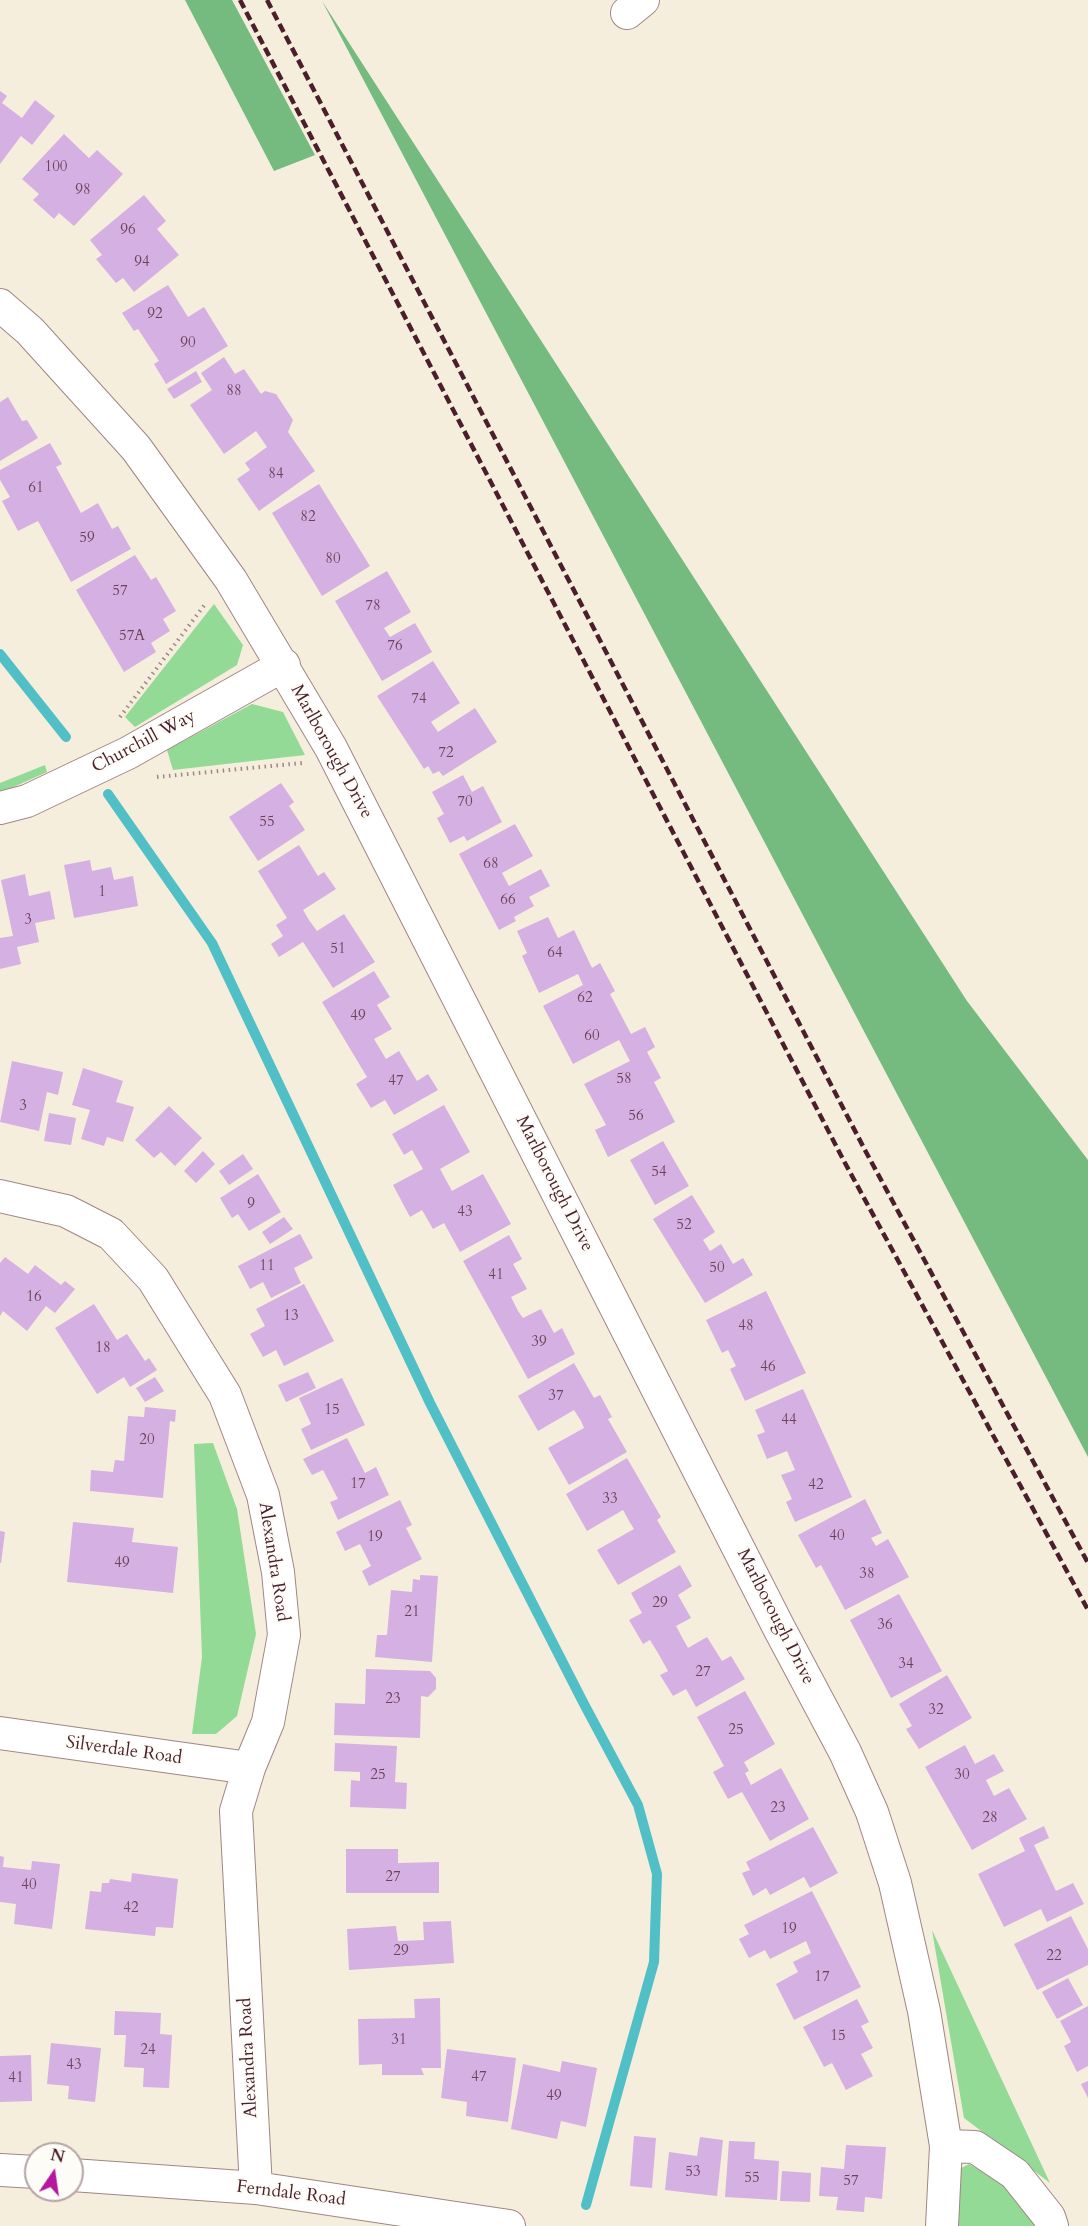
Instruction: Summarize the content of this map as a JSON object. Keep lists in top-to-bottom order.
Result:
{
  "streets": {
    "street": [
      "Churchill Way",
      "Marlborough Drive",
      "Alexandra Road",
      "Silverdale Road",
      "Ferndale Road"
    ]
  },
  "crossings": [
    ["Churchill Way", "Marlborough Drive"],
    ["Alexandra Road", "Silverdale Road"],
    ["Alexandra Road", "Ferndale Road"]
  ],
  "house_numbers": [
    "100",
    "98",
    "96",
    "94",
    "92",
    "90",
    "88",
    "84",
    "61",
    "82",
    "59",
    "80",
    "57",
    "78",
    "57A",
    "76",
    "74",
    "72",
    "70",
    "55",
    "68",
    "1",
    "66",
    "3",
    "51",
    "64",
    "62",
    "49",
    "60",
    "58",
    "47",
    "3",
    "56",
    "54",
    "9",
    "43",
    "52",
    "11",
    "50",
    "41",
    "16",
    "13",
    "48",
    "39",
    "18",
    "46",
    "37",
    "15",
    "44",
    "20",
    "17",
    "42",
    "33",
    "40",
    "19",
    "49",
    "38",
    "29",
    "21",
    "36",
    "34",
    "27",
    "23",
    "32",
    "25",
    "25",
    "30",
    "23",
    "28",
    "27",
    "40",
    "42",
    "19",
    "29",
    "22",
    "17",
    "15",
    "31",
    "24",
    "43",
    "47",
    "41",
    "49",
    "53",
    "55",
    "57"
  ],
  "north": "top"
}
